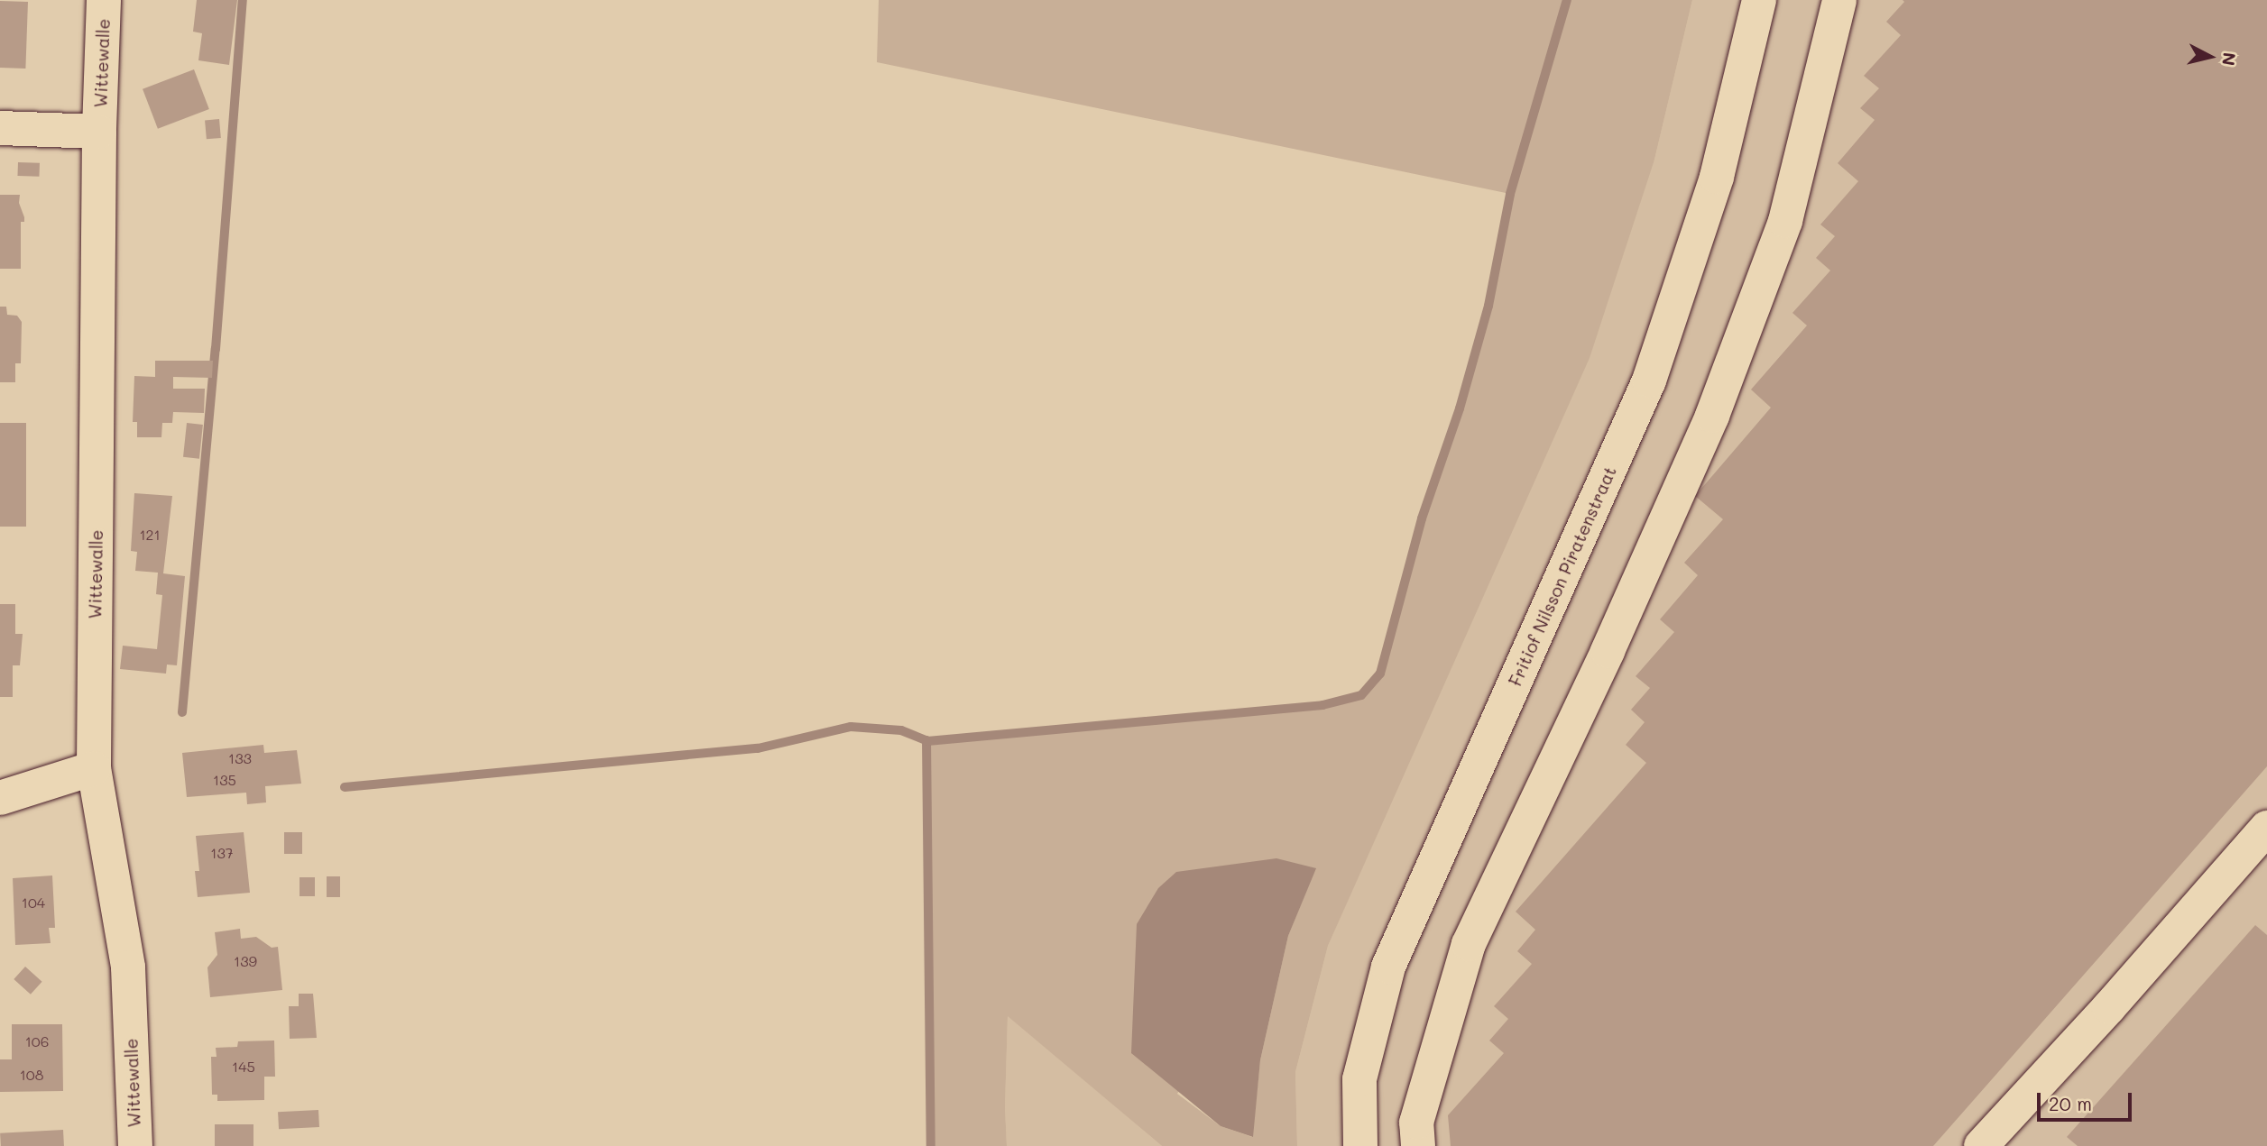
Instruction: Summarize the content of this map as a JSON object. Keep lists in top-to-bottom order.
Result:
{
  "streets": {
    "street": ["Wittewalle", "Fritiof Nilsson Piratenstraat"]
  },
  "house_numbers": [
    "121",
    "133",
    "135",
    "137",
    "104",
    "139",
    "106",
    "145",
    "108"
  ],
  "scale_bar": "20 m",
  "north": "right"
}
